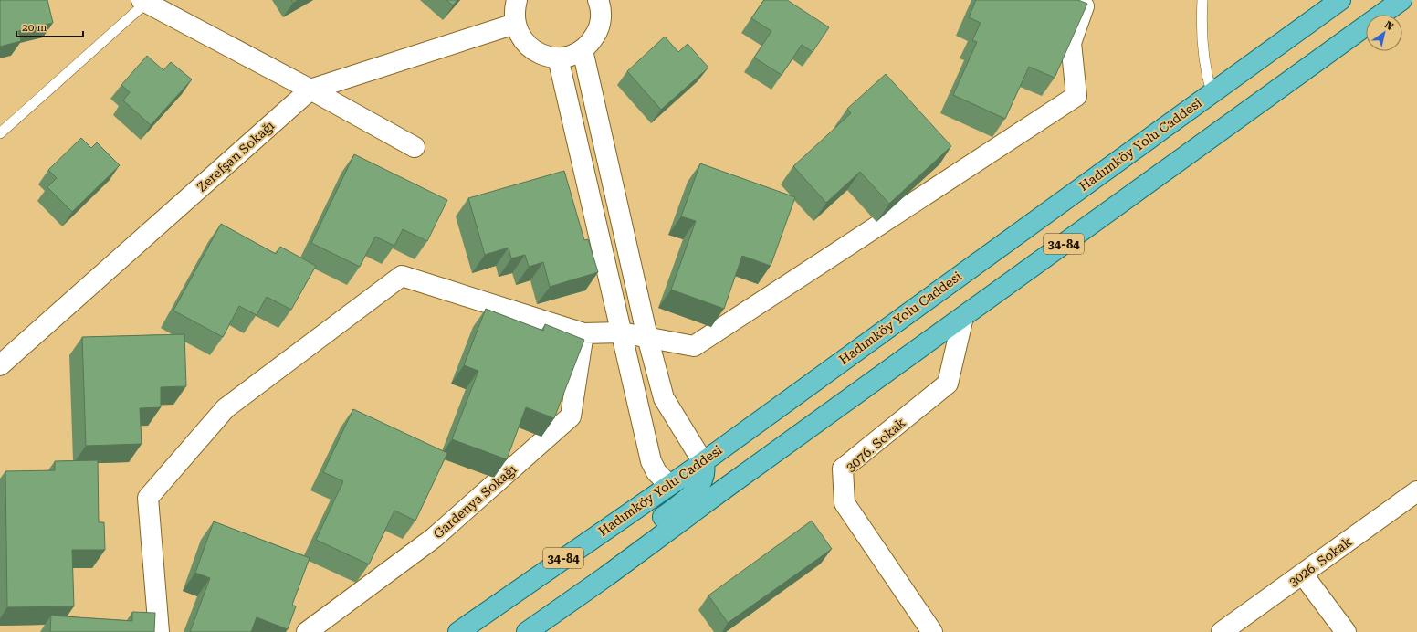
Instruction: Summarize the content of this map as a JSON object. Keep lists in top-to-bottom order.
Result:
{
  "streets": {
    "main road": ["Hadımköy Yolu Caddesi", "34-84"],
    "street": [
      "Zerefşan Sokağı",
      "3076. Sokak",
      "Gardenya Sokağı",
      "3026. Sokak"
    ]
  },
  "crossings": [
    ["34-84", "3076. Sokak"]
  ],
  "scale_bar": "20 m",
  "north": "top right"
}
